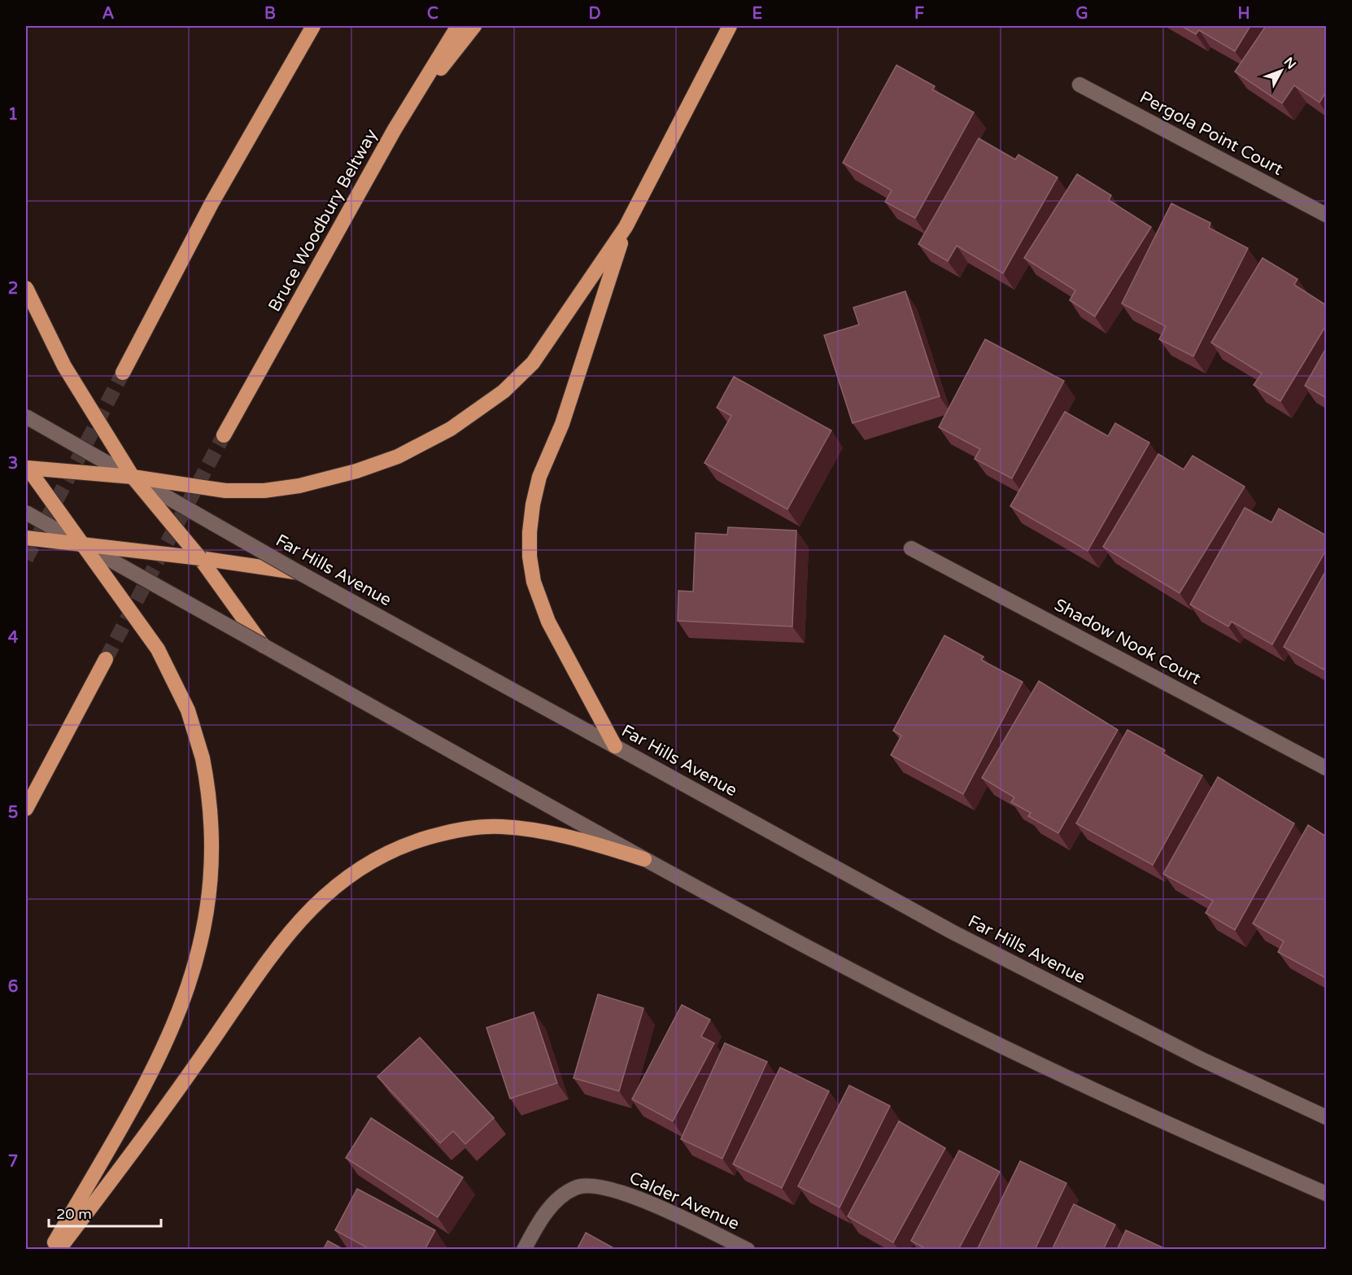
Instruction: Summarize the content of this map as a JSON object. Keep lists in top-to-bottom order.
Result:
{
  "streets": {
    "highway": ["Bruce Woodbury Beltway"],
    "main road": [
      "Pergola Point Court",
      "Far Hills Avenue",
      "Shadow Nook Court",
      "Calder Avenue"
    ]
  },
  "scale_bar": "20 m",
  "north": "top right",
  "grid": {
    "columns": [
      "A",
      "B",
      "C",
      "D",
      "E",
      "F",
      "G",
      "H"
    ],
    "rows": [
      "1",
      "2",
      "3",
      "4",
      "5",
      "6",
      "7"
    ]
  }
}
